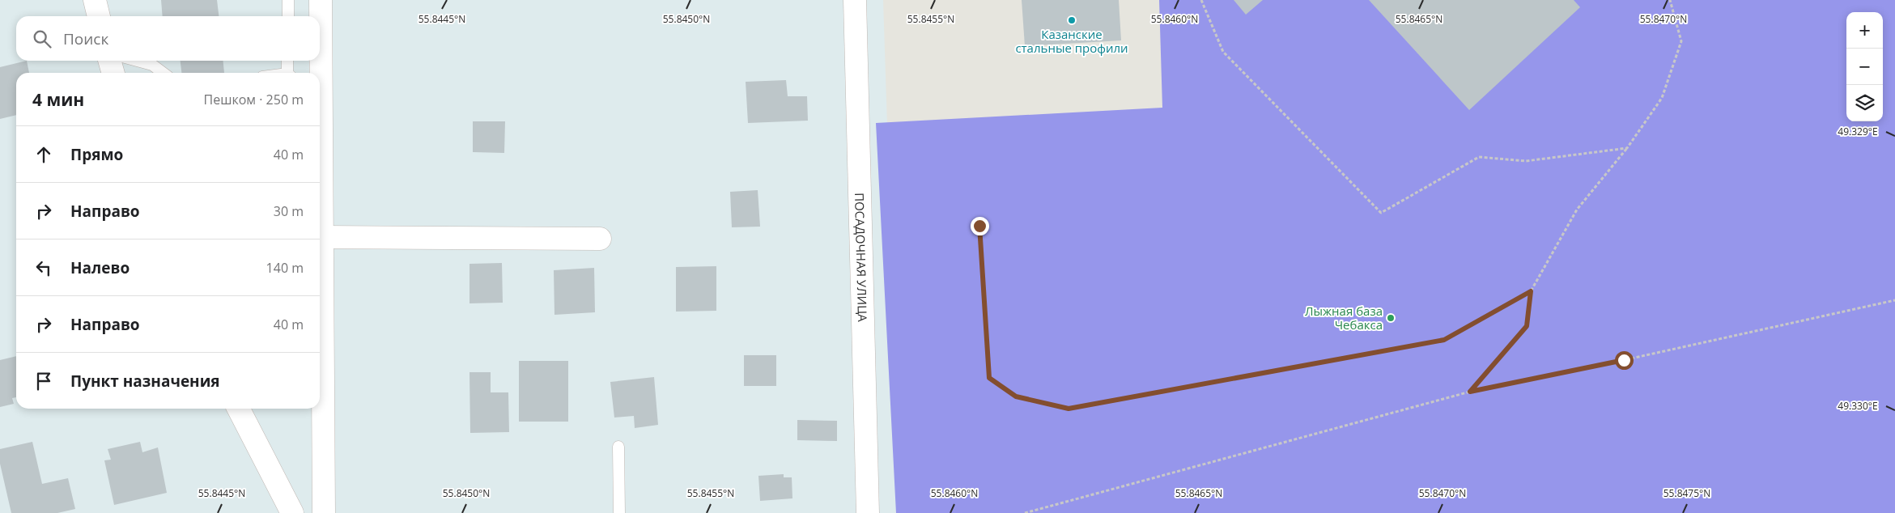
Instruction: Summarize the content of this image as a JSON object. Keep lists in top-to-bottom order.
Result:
{
  "streets": {
    "street": ["ПОСАДОЧНАЯ УЛИЦА"]
  },
  "places": ["Казанские стальные профили", "Лыжная база Чебакса"],
  "page": {
    "map_buttons": ["+", "−"],
    "search": "Поиск",
    "heading": ["4 мин", "Пешком · 250 m"],
    "list": [
      ["Прямо", "40 m"],
      ["Направо", "30 m"],
      ["Налево", "140 m"],
      ["Направо", "40 m"],
      "Пункт назначения"
    ]
  },
  "coordinates": [
    "55.8455°N",
    "55.8465°N",
    "55.8470°N",
    "55.8445°N",
    "55.8450°N",
    "55.8460°N",
    "49.329°E",
    "49.330°E",
    "55.8475°N"
  ]
}
